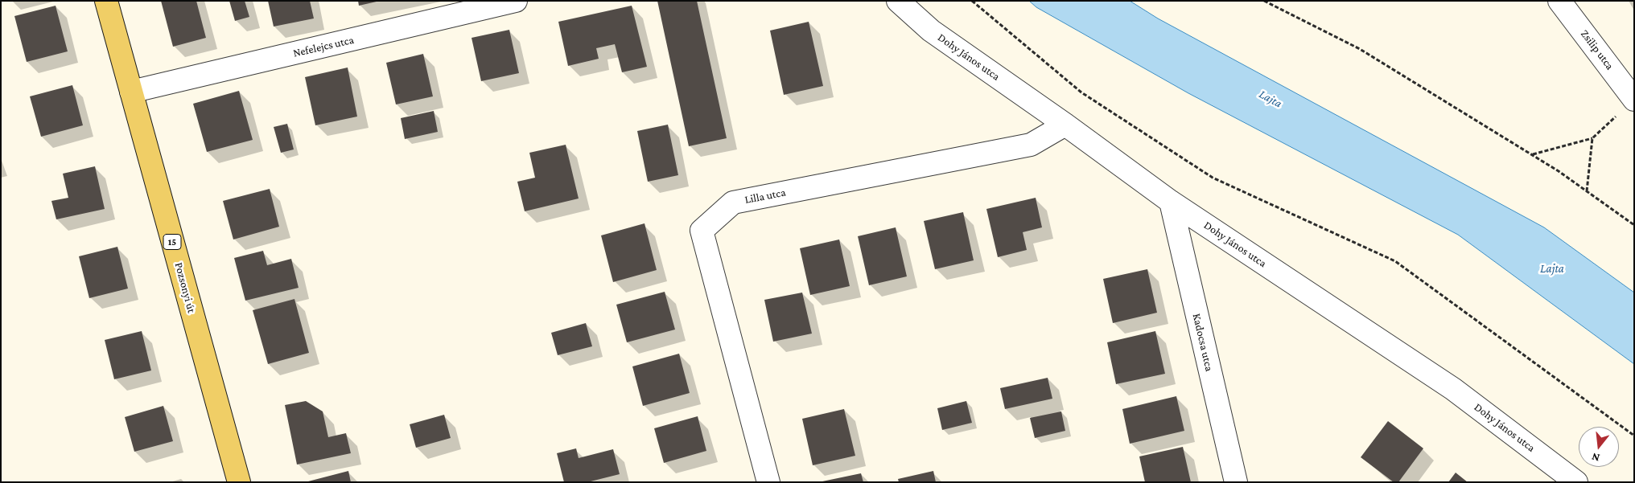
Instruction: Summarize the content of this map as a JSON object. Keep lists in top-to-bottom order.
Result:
{
  "streets": {
    "main road": ["15", "Pozsonyi út"],
    "street": [
      "Nefelejcs utca",
      "Zsilip utca",
      "Dohy János utca",
      "Lilla utca",
      "Kadocsa utca"
    ]
  },
  "crossings": [
    ["Nefelejcs utca", "Pozsonyi út"],
    ["Dohy János utca", "Lilla utca"],
    ["Dohy János utca", "Kadocsa utca"]
  ],
  "water": ["Lajta"],
  "north": "bottom"
}
